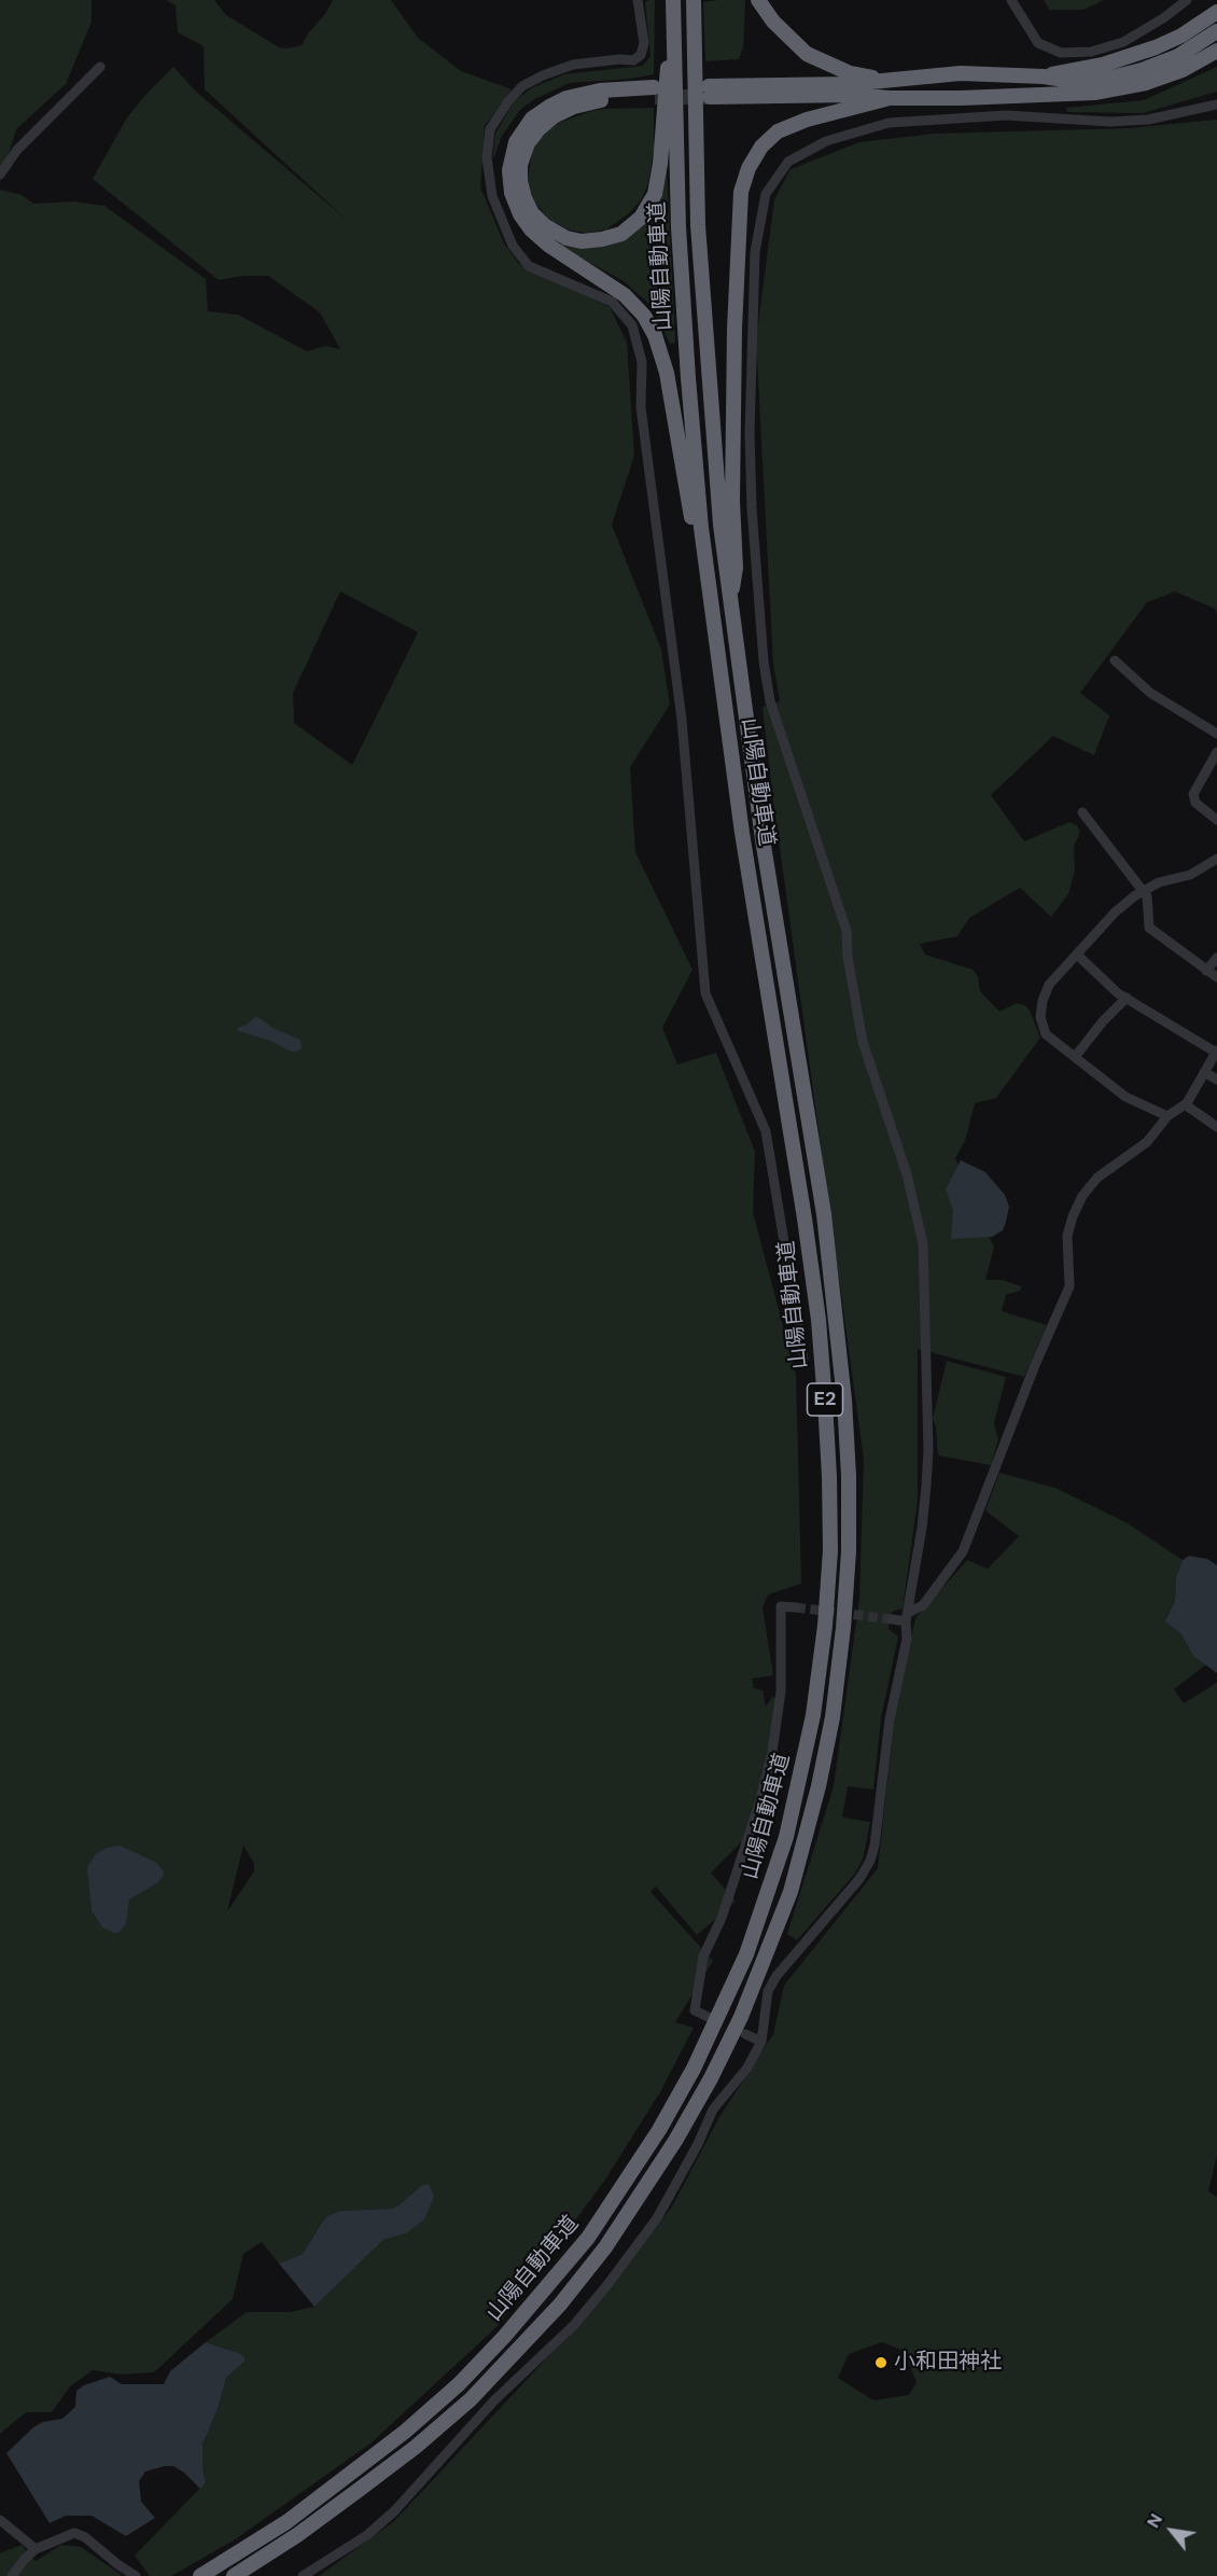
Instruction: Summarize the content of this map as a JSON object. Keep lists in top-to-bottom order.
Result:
{
  "streets": {
    "highway": ["山陽自動車道", "E2"]
  },
  "places": ["小和田神社"],
  "north": "top left"
}
